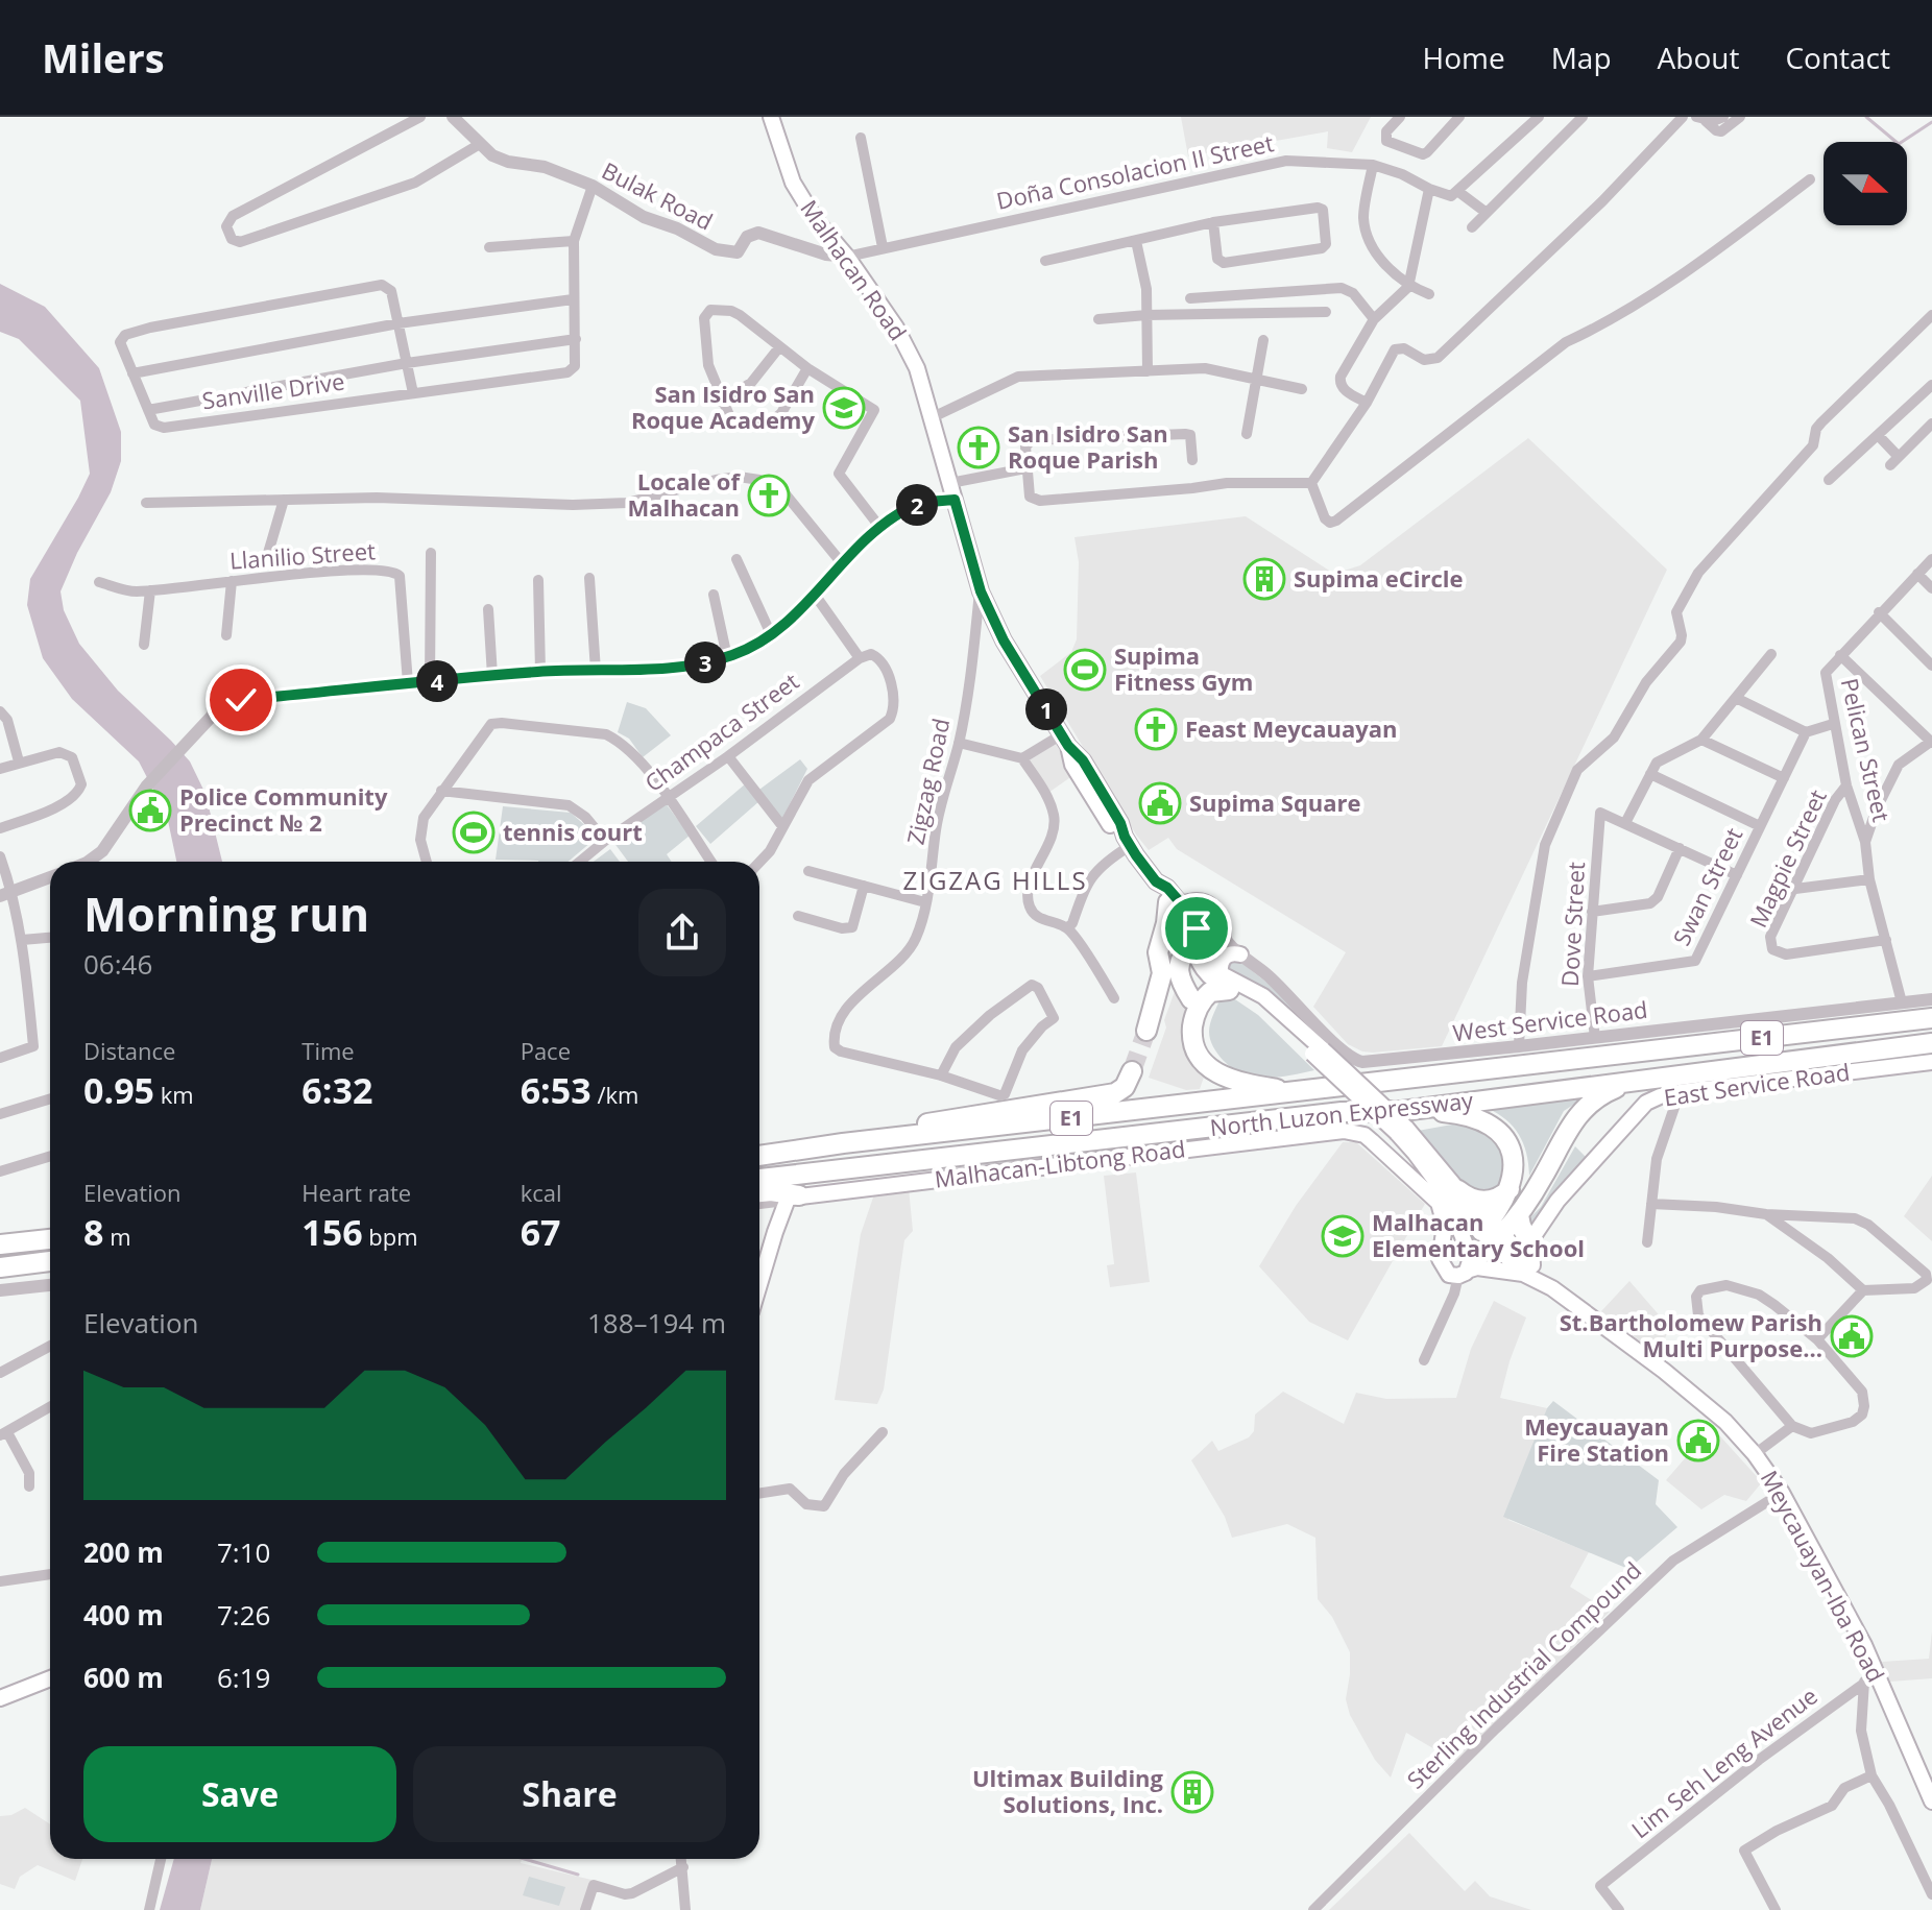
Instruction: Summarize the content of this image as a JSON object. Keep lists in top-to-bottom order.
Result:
{
  "streets": {
    "highway": ["E1", "North Luzon Expressway"],
    "main road": [
      "Malhacan Road",
      "East Service Road",
      "Malhacan-Libtong Road",
      "Meycauayan-Iba Road"
    ],
    "street": [
      "Doña Consolacion II Street",
      "Bulak Road",
      "Sanville Drive",
      "Llanilio Street",
      "Champaca Street",
      "Pelican Street",
      "Zigzag Road",
      "Magpie Street",
      "Swan Street",
      "Dove Street",
      "West Service Road",
      "Sterling Industrial Compound",
      "Lim Seh Leng Avenue"
    ]
  },
  "crossings": [
    ["Doña Consolacion II Street", "Bulak Road"],
    ["Doña Consolacion II Street", "Malhacan Road"],
    ["Bulak Road", "Malhacan Road"],
    ["Bulak Road", "Sanville Drive"],
    ["Malhacan Road", "Zigzag Road"],
    ["Malhacan Road", "North Luzon Expressway"],
    ["Malhacan Road", "Meycauayan-Iba Road"],
    ["Pelican Street", "Magpie Street"],
    ["Swan Street", "Dove Street"],
    ["Dove Street", "West Service Road"],
    ["Meycauayan-Iba Road", "Sterling Industrial Compound"],
    ["Meycauayan-Iba Road", "Lim Seh Leng Avenue"]
  ],
  "districts": ["ZIGZAG HILLS"],
  "places": {
    "school or university": ["San Isidro San Roque Academy", "Malhacan Elementary School"],
    "church": ["San Isidro San Roque Parish", "Locale of Malhacan", "Feast Meycauayan"],
    "building": ["Supima eCircle", "Ultimax Building Solutions, Inc."],
    "sports": ["Supima Fitness Gym", "tennis court"],
    "public building": [
      "Supima Square",
      "Police Community Precinct № 2",
      "St.Bartholomew Parish Multi Purpose...",
      "Meycauayan Fire Station"
    ]
  },
  "north": "right",
  "page": {
    "header": "Milers",
    "nav": [
      "Home",
      "Map",
      "About",
      "Contact"
    ],
    "pins": [
      "2",
      "3",
      "4",
      "1"
    ],
    "heading": ["Morning run", "06:46"],
    "stats": [
      ["Distance", "0.95 km"],
      ["Time", "6:32"],
      ["Pace", "6:53 /km"],
      ["Elevation", "8 m"],
      ["Heart rate", "156 bpm"],
      ["kcal", "67"]
    ],
    "chart": ["Elevation", "188–194 m"],
    "list": [
      {
        "name": "200 m",
        "note": "7:10"
      },
      {
        "name": "400 m",
        "note": "7:26"
      },
      {
        "name": "600 m",
        "note": "6:19"
      }
    ],
    "buttons": ["Save", "Share"]
  }
}
